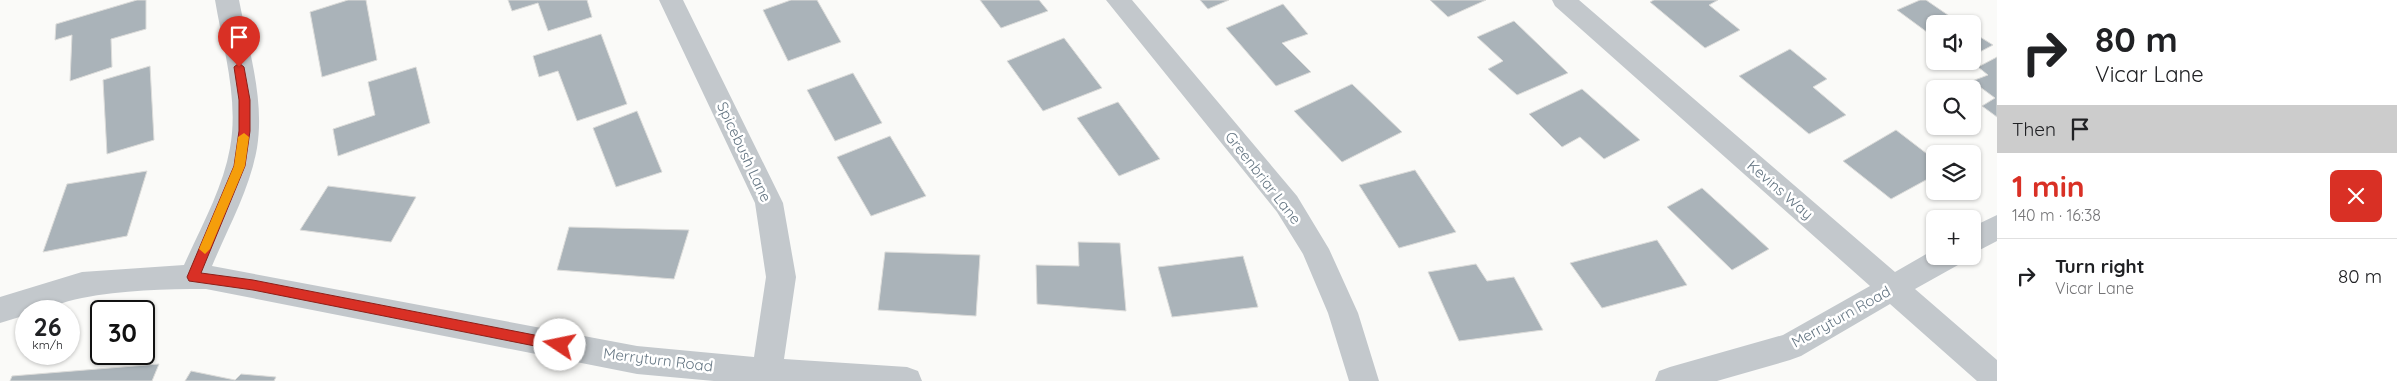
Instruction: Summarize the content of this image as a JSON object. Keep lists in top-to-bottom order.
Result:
{
  "streets": {
    "street": [
      "Spicebush Lane",
      "Greenbriar Lane",
      "Kevins Way",
      "Merryturn Road"
    ]
  },
  "crossings": [
    ["Spicebush Lane", "Merryturn Road"],
    ["Kevins Way", "Merryturn Road"]
  ],
  "page": {
    "turn": ["80 m", "Vicar Lane"],
    "map_buttons": "+",
    "then": "Then",
    "heading": ["1 min", "140 m · 16:38"],
    "list": [
      {
        "name": "Turn right",
        "note": "Vicar Lane",
        "value": "80 m"
      }
    ],
    "speed": "26 km/h",
    "limit": "30"
  }
}
